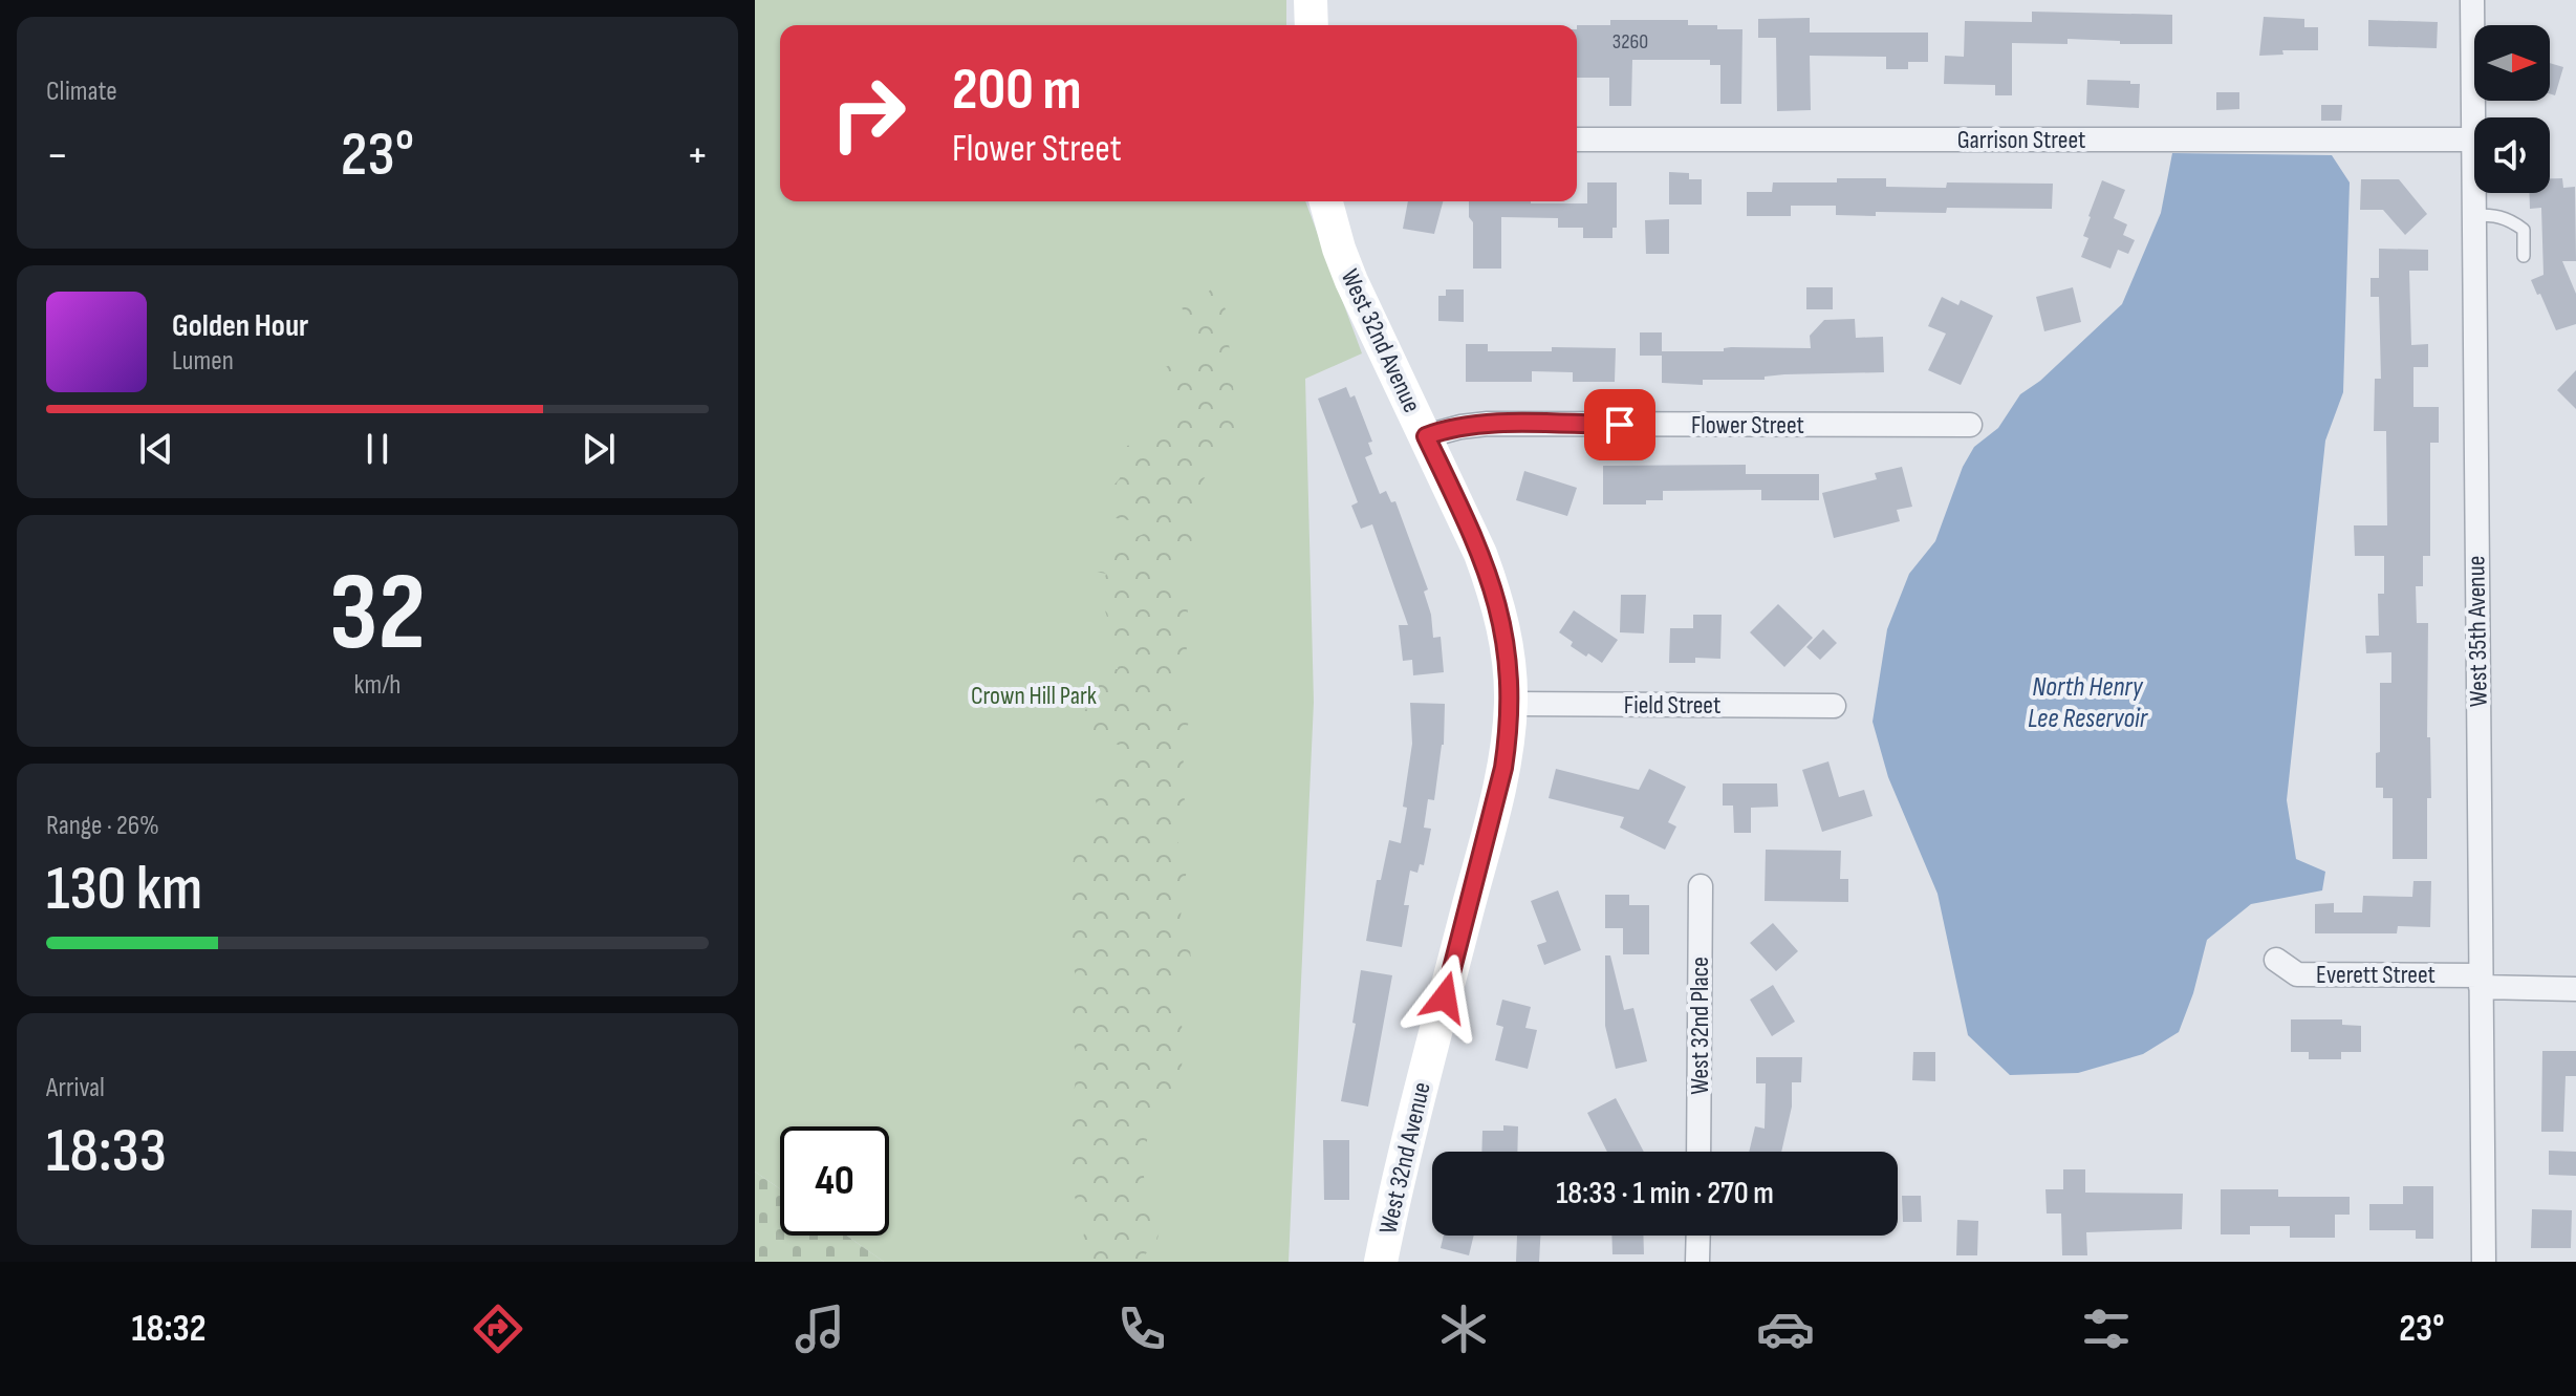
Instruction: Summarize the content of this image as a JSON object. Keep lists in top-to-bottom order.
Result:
{
  "streets": {
    "street": [
      "Garrison Street",
      "West 32nd Avenue",
      "Flower Street",
      "West 35th Avenue",
      "Field Street",
      "Everett Street",
      "West 32nd Place"
    ]
  },
  "crossings": [
    ["Garrison Street", "West 35th Avenue"],
    ["West 32nd Avenue", "Flower Street"],
    ["West 32nd Avenue", "Field Street"],
    ["West 35th Avenue", "Everett Street"]
  ],
  "water": ["North Henry Lee Reservoir"],
  "parks": ["Crown Hill Park"],
  "house_numbers": ["3260"],
  "north": "right",
  "page": {
    "tile": [
      "Climate",
      ["32", "km/h"],
      ["Range · 26%", "130 km"],
      ["Arrival", "18:33"]
    ],
    "turn": ["200 m", "Flower Street"],
    "heat": ["−", "23°", "+"],
    "song": ["Golden Hour", "Lumen"],
    "limit": "40",
    "trip": "18:33 · 1 min · 270 m",
    "tabs": ["18:32", "23°"]
  }
}
